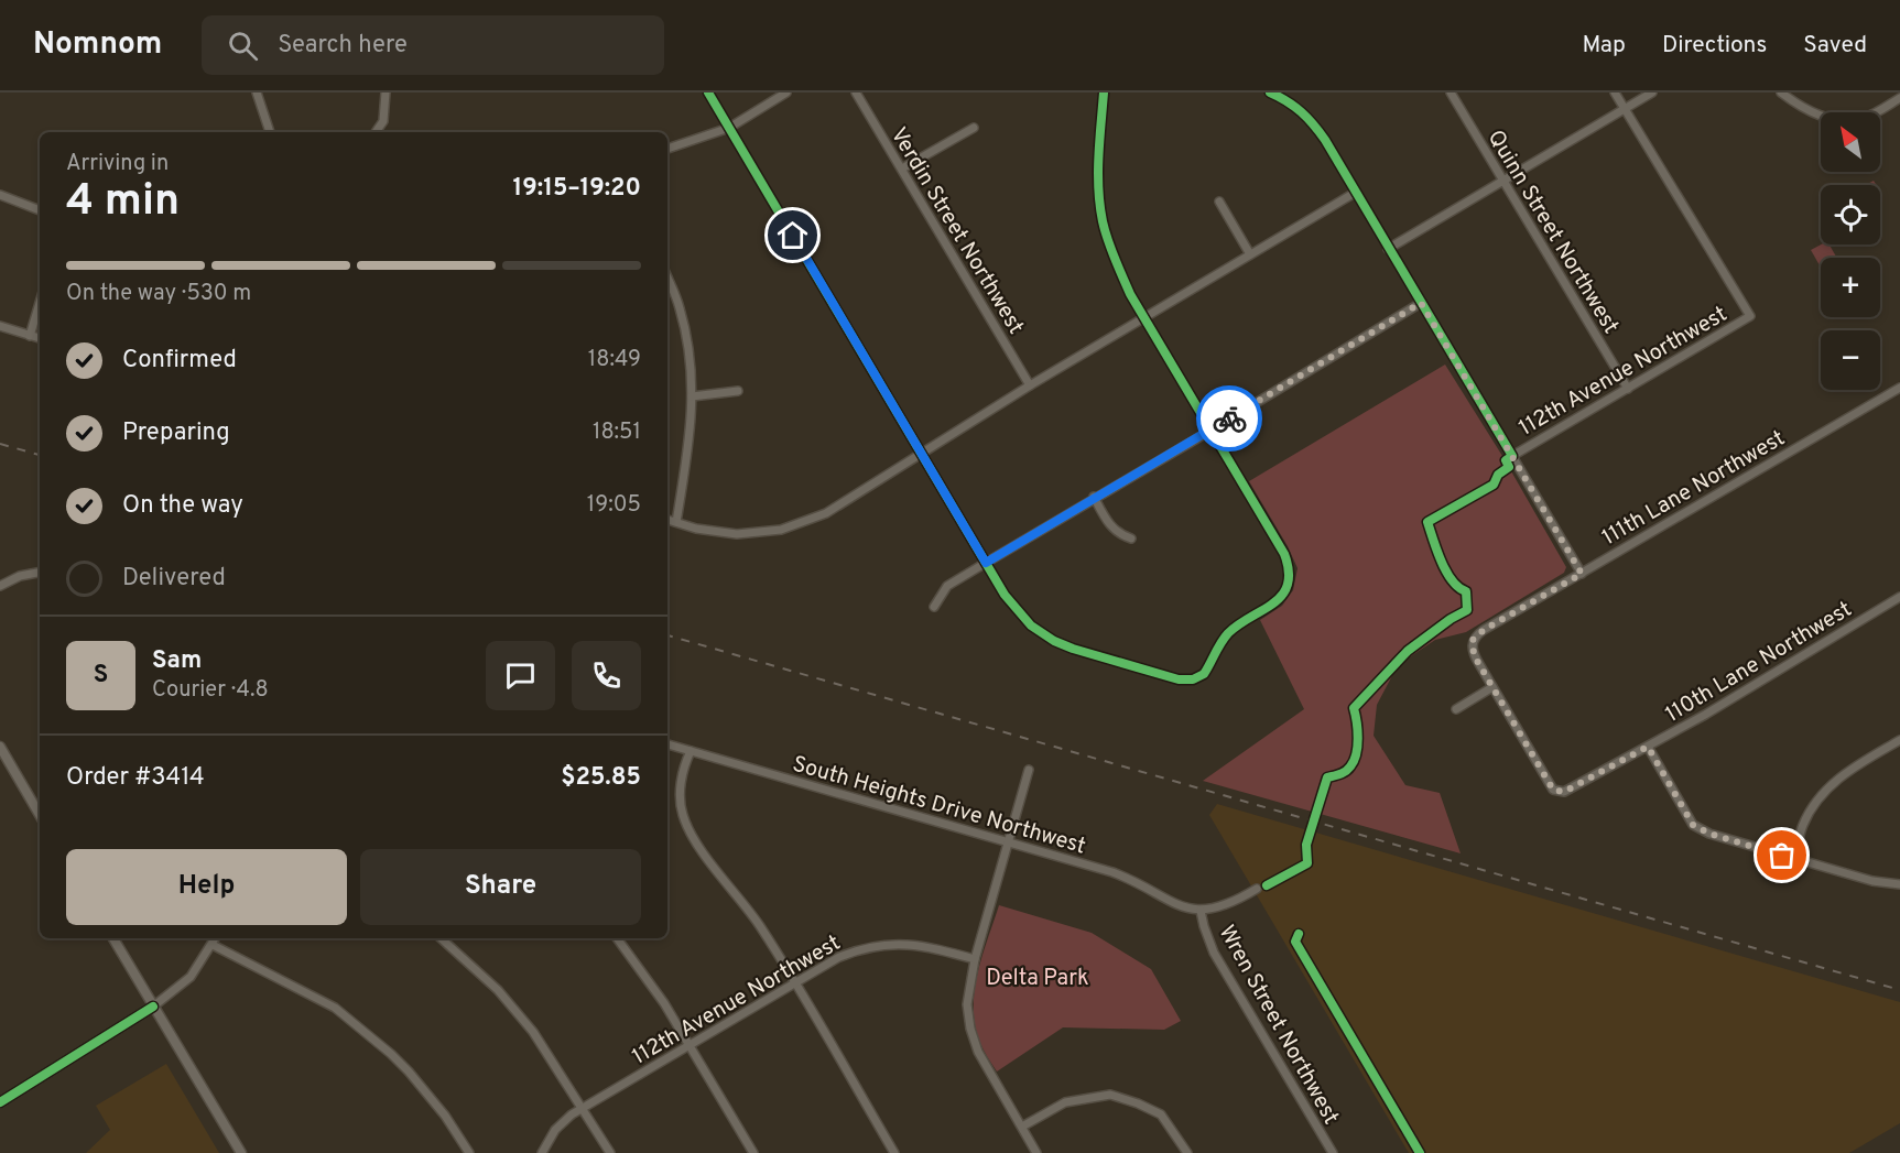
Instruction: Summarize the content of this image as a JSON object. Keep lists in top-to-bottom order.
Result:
{
  "streets": {
    "street": [
      "Verdin Street Northwest",
      "Quinn Street Northwest",
      "112th Avenue Northwest",
      "111th Lane Northwest",
      "110th Lane Northwest",
      "South Heights Drive Northwest",
      "Wren Street Northwest"
    ]
  },
  "crossings": [
    ["Quinn Street Northwest", "112th Avenue Northwest"],
    ["111th Lane Northwest", "110th Lane Northwest"],
    ["South Heights Drive Northwest", "Wren Street Northwest"]
  ],
  "parks": ["Delta Park"],
  "north": "top left",
  "page": {
    "header": "Nomnom",
    "search": "Search here",
    "nav": ["Map", "Directions", "Saved"],
    "map_buttons": ["+", "−"],
    "heading": ["4 min", "Arriving in", "19:15–19:20"],
    "panel": [
      "Sam",
      "Courier · 4.8",
      "Order #3414",
      "$25.85"
    ],
    "bar": "On the way · 530 m",
    "list": [
      ["Confirmed", "18:49"],
      ["Preparing", "18:51"],
      ["On the way", "19:05"],
      "Delivered"
    ],
    "round": "S",
    "buttons": ["Help", "Share"]
  }
}
